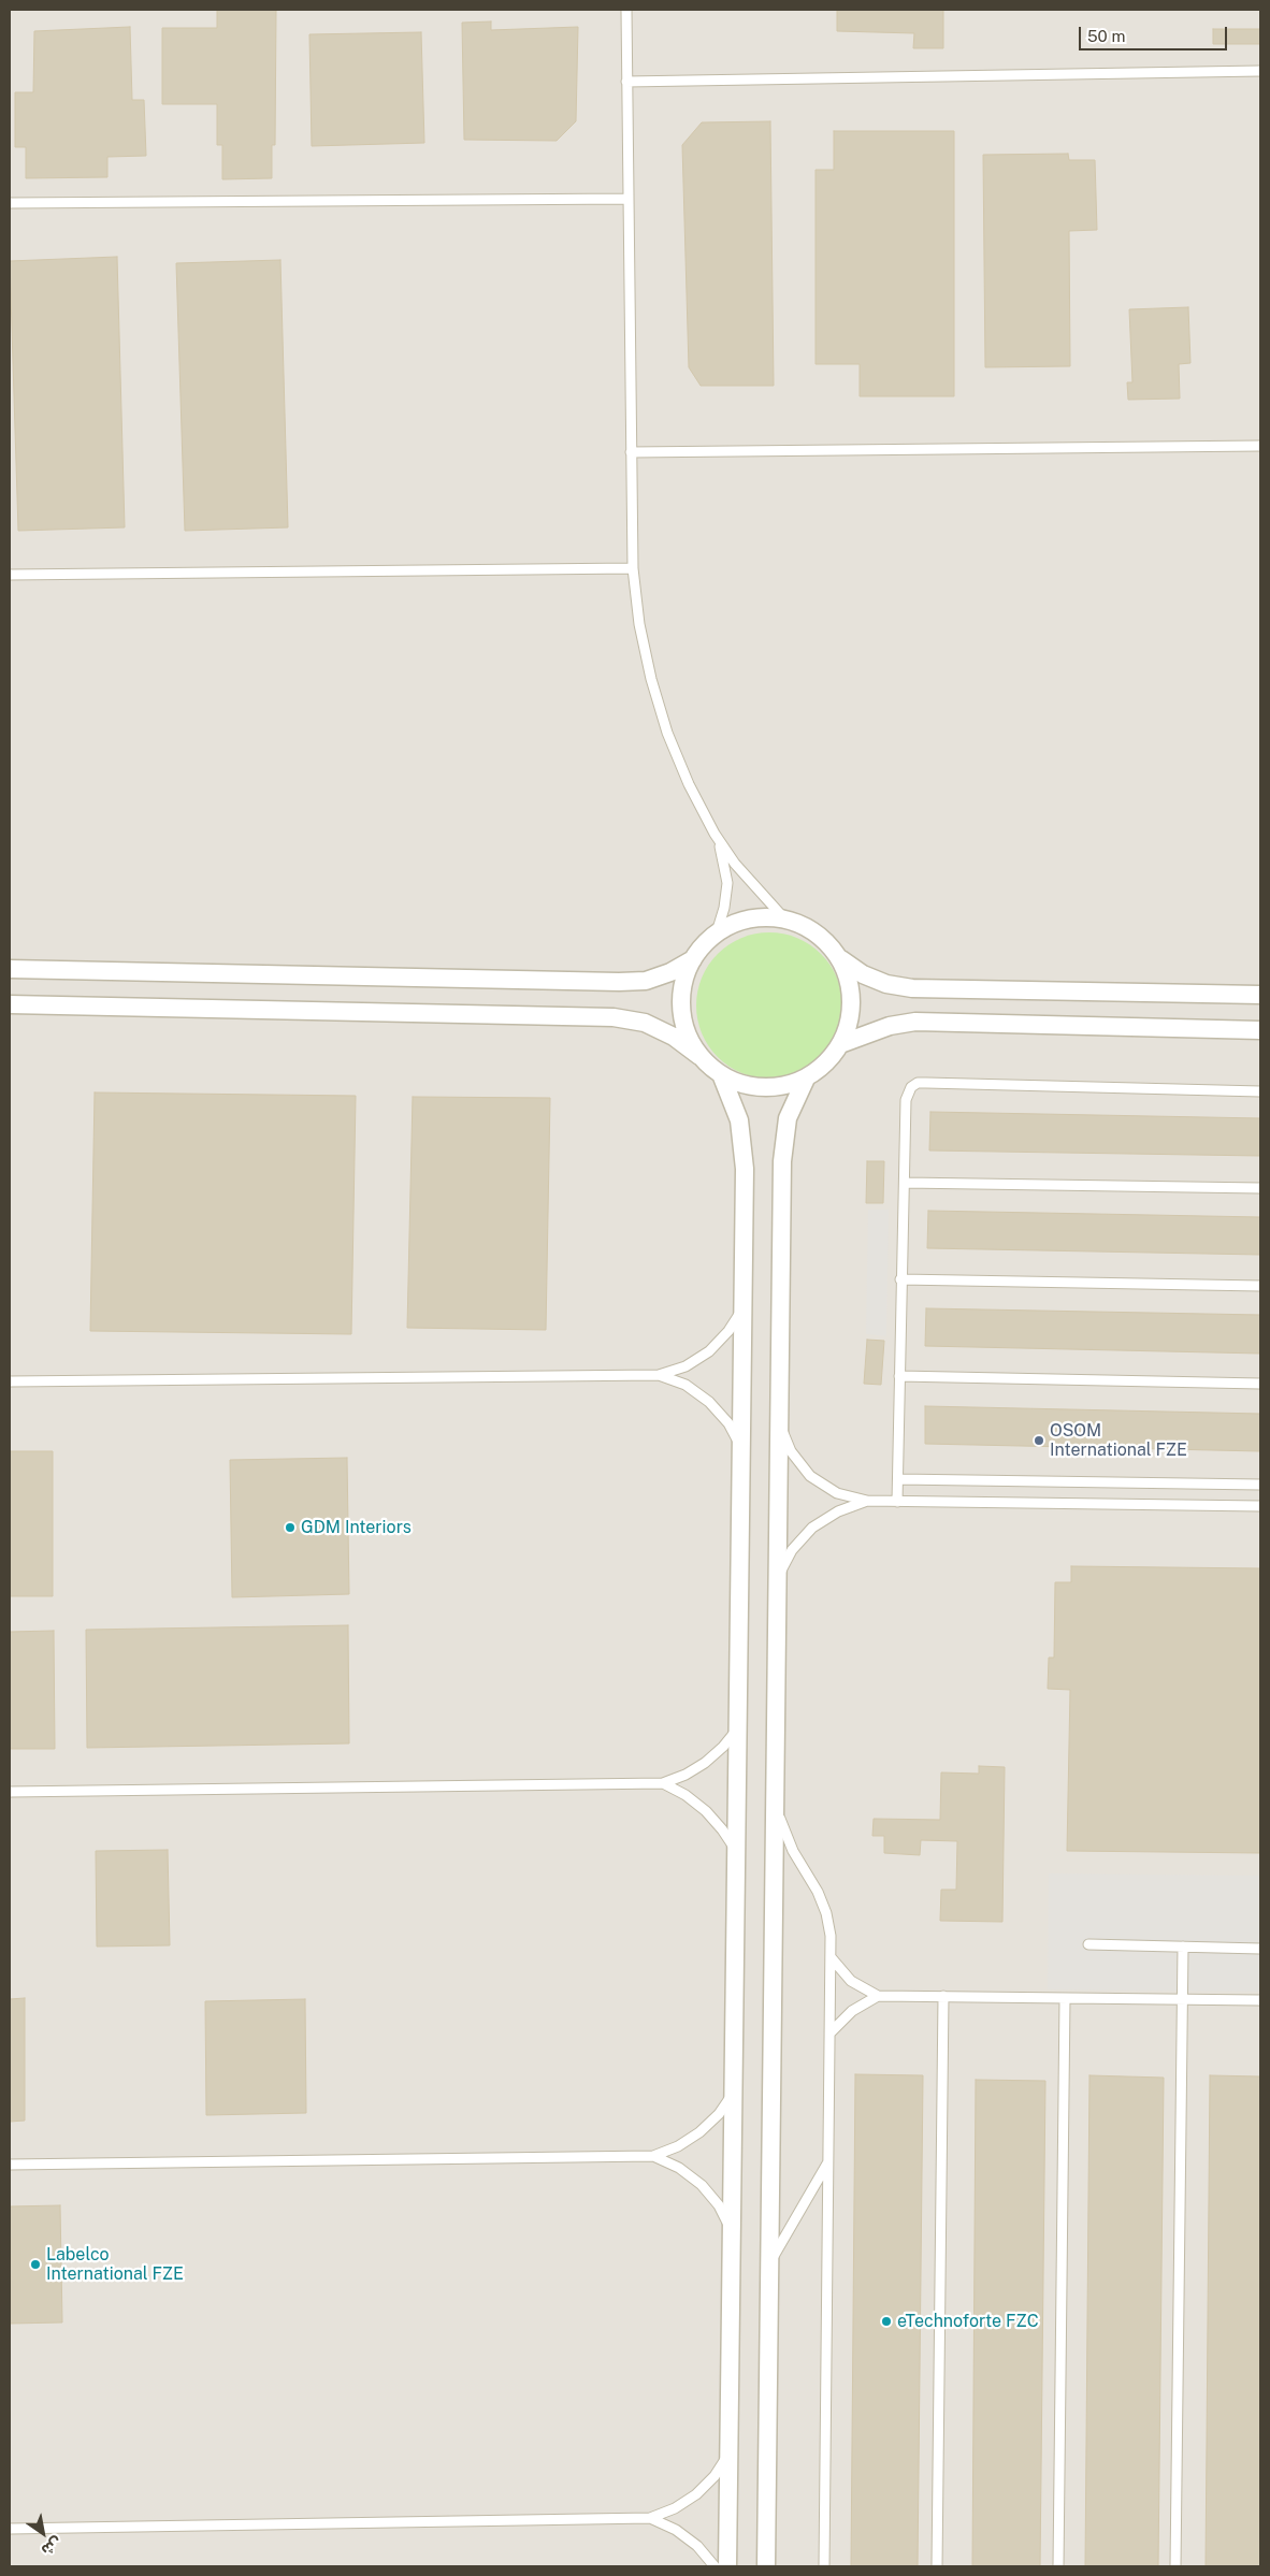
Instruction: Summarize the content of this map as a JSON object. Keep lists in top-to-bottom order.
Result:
{
  "places": [
    "OSOM International FZE",
    "GDM Interiors",
    "Labelco International FZE",
    "eTechnoforte FZC"
  ],
  "scale_bar": "50 m",
  "north": "bottom right"
}
